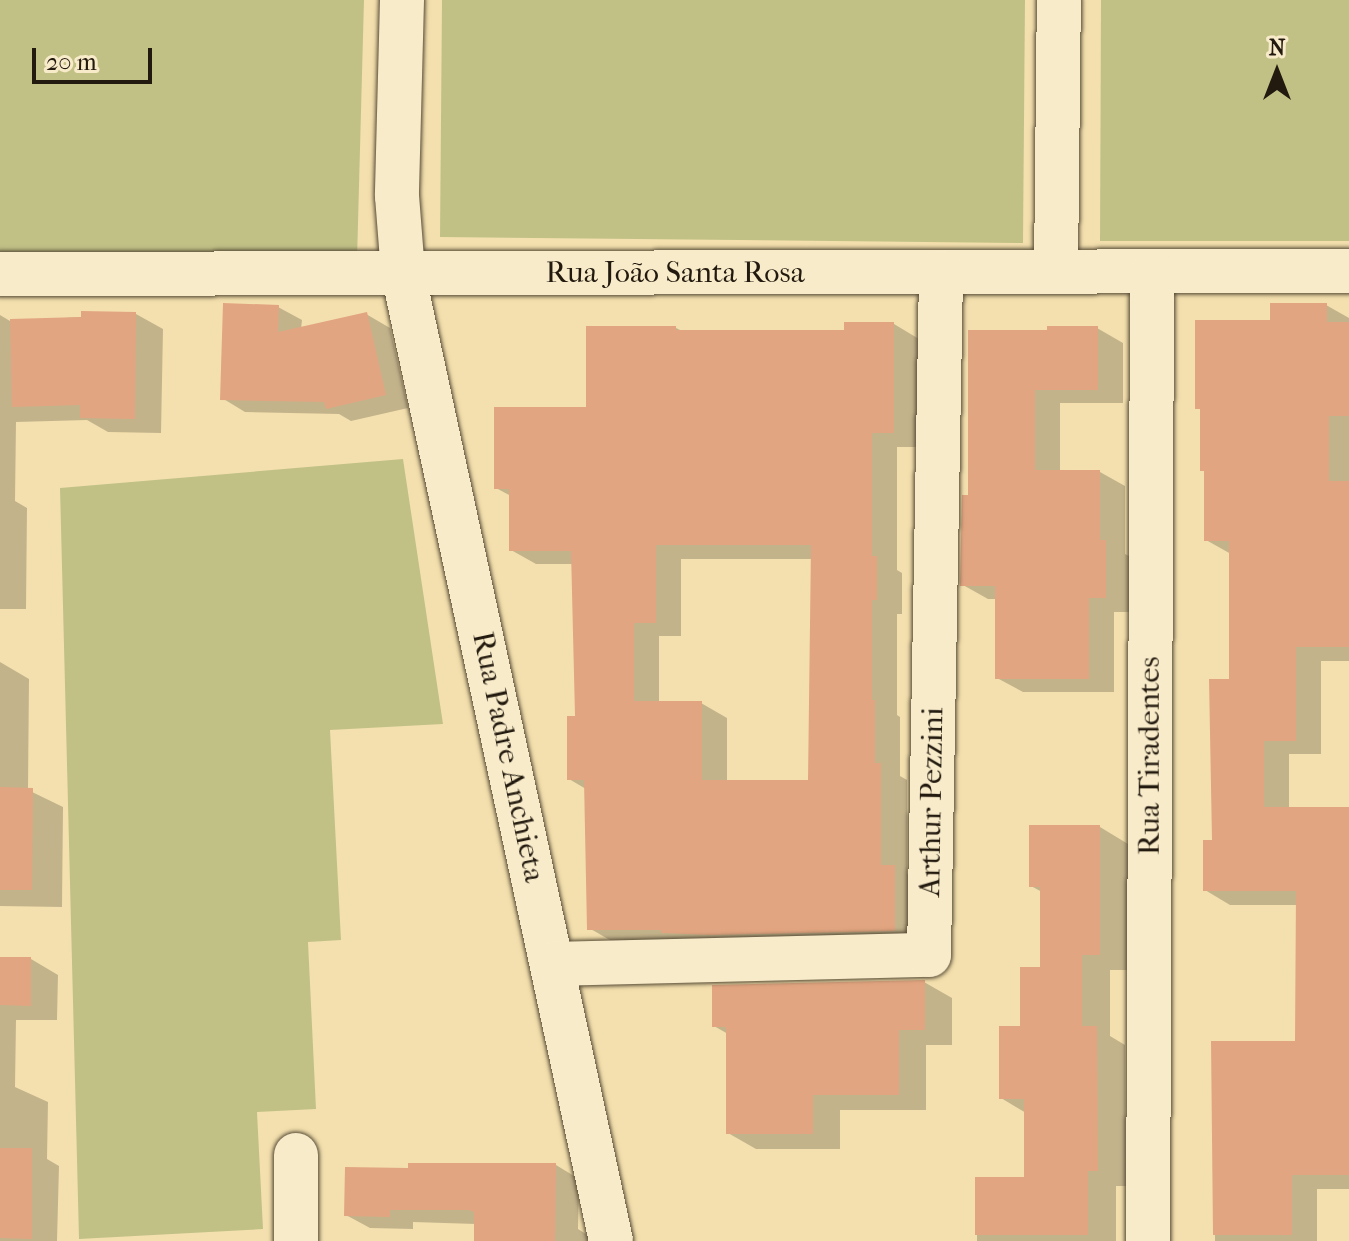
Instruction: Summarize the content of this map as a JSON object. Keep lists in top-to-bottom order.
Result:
{
  "streets": {
    "street": [
      "Rua João Santa Rosa",
      "Rua Tiradentes",
      "Rua Padre Anchieta",
      "Arthur Pezzini"
    ]
  },
  "crossings": [
    ["Rua João Santa Rosa", "Rua Tiradentes"],
    ["Rua João Santa Rosa", "Rua Padre Anchieta"],
    ["Rua João Santa Rosa", "Arthur Pezzini"],
    ["Rua Padre Anchieta", "Arthur Pezzini"]
  ],
  "scale_bar": "20 m",
  "north": "top"
}
